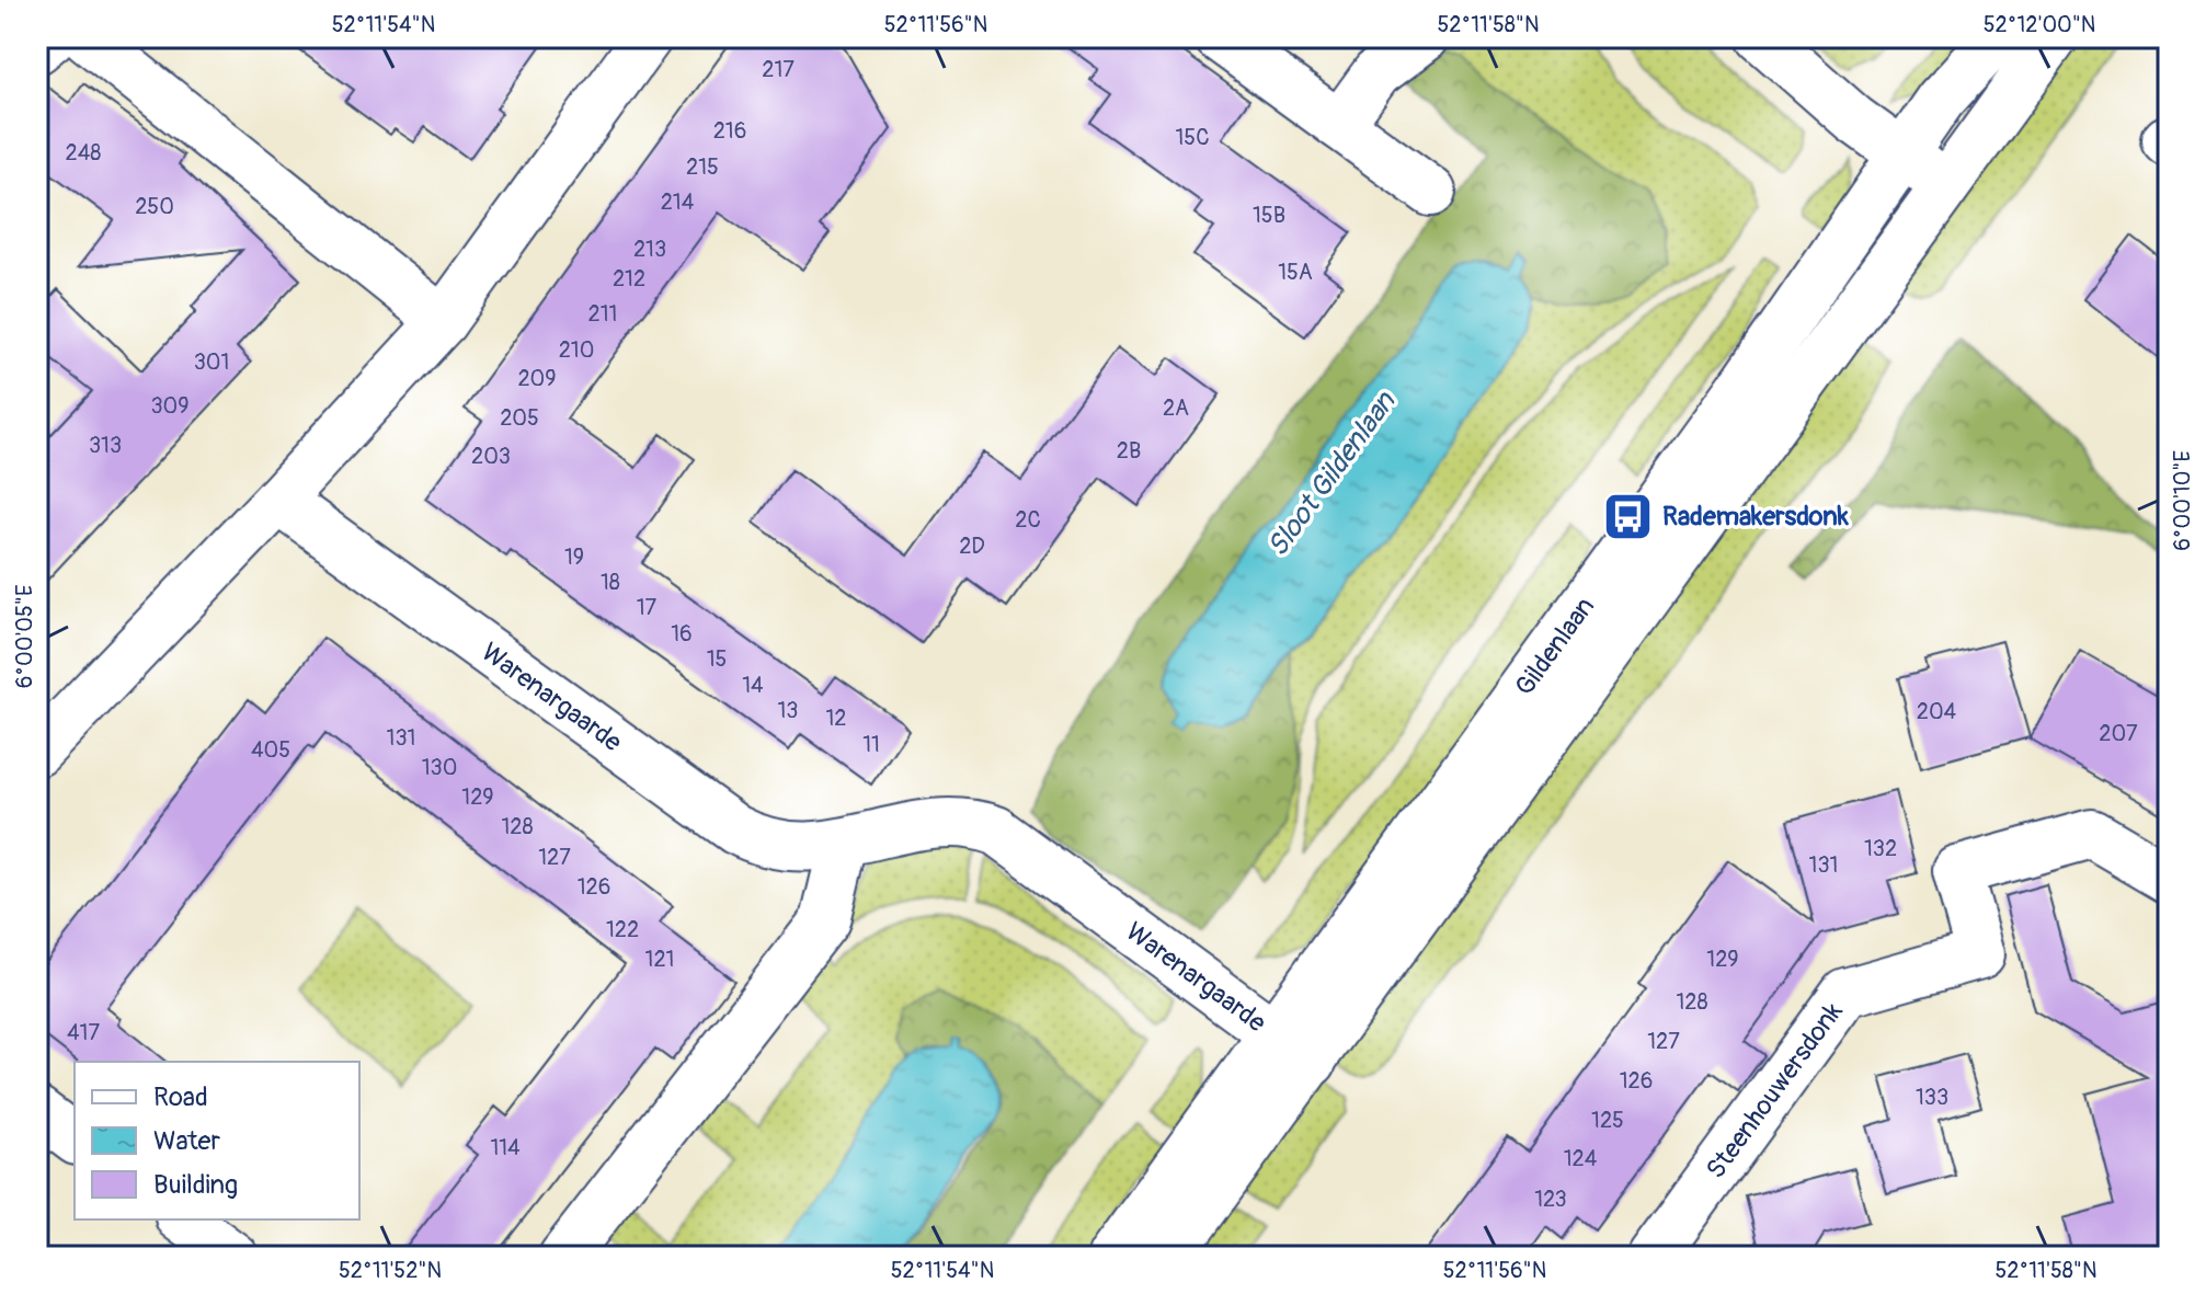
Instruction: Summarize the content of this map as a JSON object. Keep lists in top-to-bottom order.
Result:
{
  "streets": {
    "street": ["Gildenlaan", "Warenargaarde", "Steenhouwersdonk"]
  },
  "crossings": [
    ["Gildenlaan", "Warenargaarde"]
  ],
  "water": ["Sloot Gildenlaan"],
  "places": {
    "bus stop": ["Rademakersdonk"]
  },
  "house_numbers": [
    "217",
    "216",
    "15C",
    "248",
    "215",
    "214",
    "250",
    "15B",
    "213",
    "15A",
    "212",
    "211",
    "210",
    "301",
    "209",
    "309",
    "2A",
    "205",
    "313",
    "2B",
    "203",
    "2C",
    "2D",
    "19",
    "18",
    "17",
    "16",
    "15",
    "14",
    "13",
    "204",
    "12",
    "207",
    "131",
    "11",
    "405",
    "130",
    "129",
    "128",
    "132",
    "127",
    "131",
    "126",
    "122",
    "121",
    "129",
    "128",
    "417",
    "127",
    "126",
    "133",
    "125",
    "114",
    "124",
    "123"
  ],
  "legend": ["Road", "Water", "Building"],
  "coordinates": [
    "52°11'54\"N",
    "52°11'56\"N",
    "52°11'58\"N",
    "52°12'00\"N",
    "6°00'10\"E",
    "6°00'05\"E",
    "52°11'52\"N"
  ]
}
